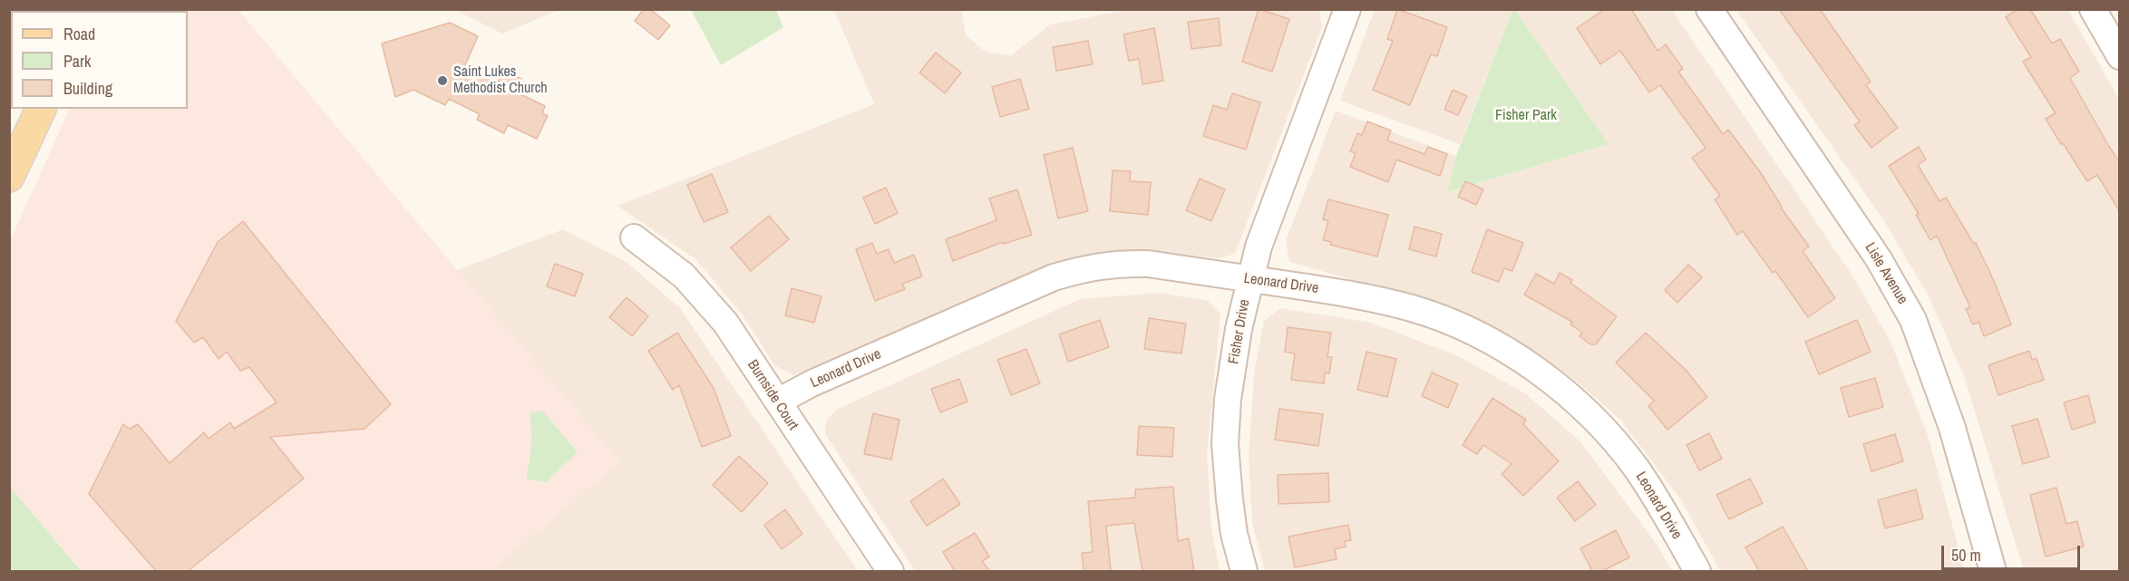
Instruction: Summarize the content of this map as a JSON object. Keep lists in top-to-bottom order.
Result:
{
  "streets": {
    "street": [
      "Lisle Avenue",
      "Leonard Drive",
      "Fisher Drive",
      "Burnside Court"
    ]
  },
  "crossings": [
    ["Leonard Drive", "Fisher Drive"],
    ["Leonard Drive", "Burnside Court"]
  ],
  "parks": ["Fisher Park"],
  "places": ["Saint Lukes Methodist Church"],
  "legend": ["Road", "Park", "Building"],
  "scale_bar": "50 m"
}
